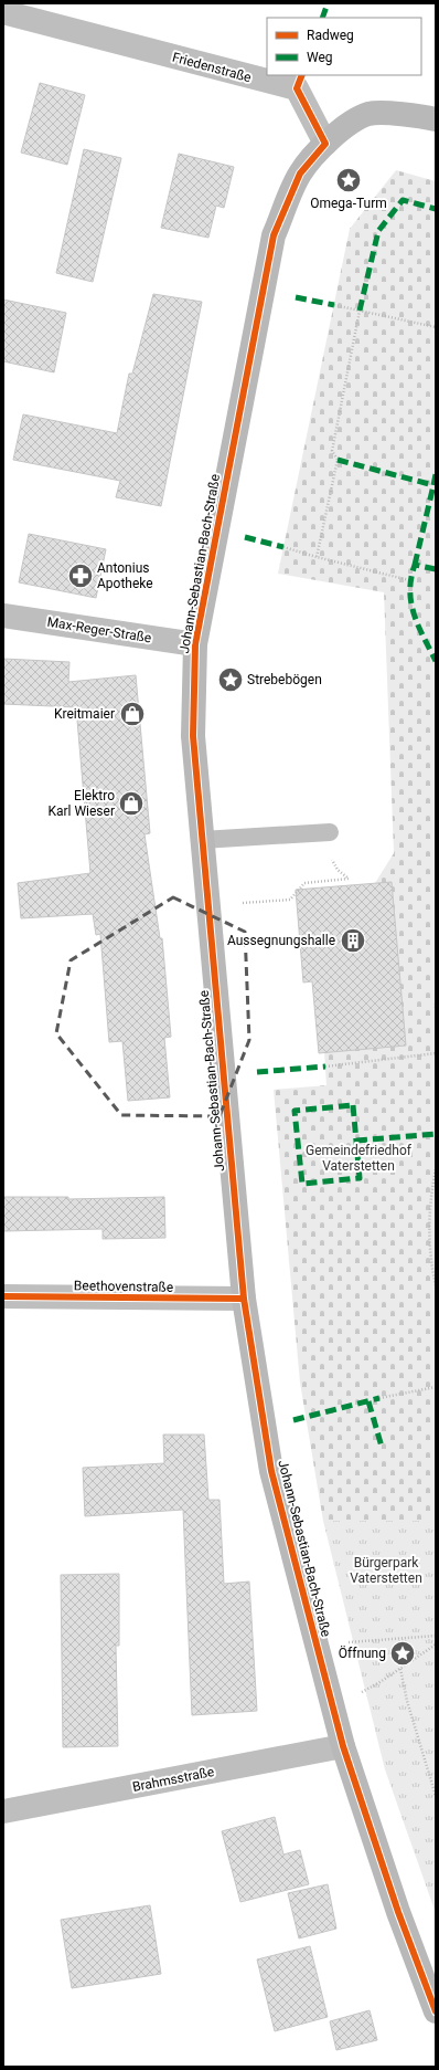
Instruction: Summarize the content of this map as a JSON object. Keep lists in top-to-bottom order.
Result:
{
  "streets": {
    "street": [
      "Friedenstraße",
      "Johann-Sebastian-Bach-Straße",
      "Max-Reger-Straße",
      "Beethovenstraße",
      "Brahmsstraße"
    ]
  },
  "crossings": [
    ["Friedenstraße", "Johann-Sebastian-Bach-Straße"],
    ["Johann-Sebastian-Bach-Straße", "Max-Reger-Straße"],
    ["Johann-Sebastian-Bach-Straße", "Beethovenstraße"],
    ["Johann-Sebastian-Bach-Straße", "Brahmsstraße"]
  ],
  "parks": ["Gemeindefriedhof Vaterstetten", "Bürgerpark Vaterstetten"],
  "places": {
    "place": ["Omega-Turm", "Strebebögen", "Öffnung"],
    "pharmacy": ["Antonius Apotheke"],
    "shop": ["Kreitmaier", "Elektro Karl Wieser"],
    "building": ["Aussegnungshalle"]
  },
  "legend": ["Radweg", "Weg"]
}
